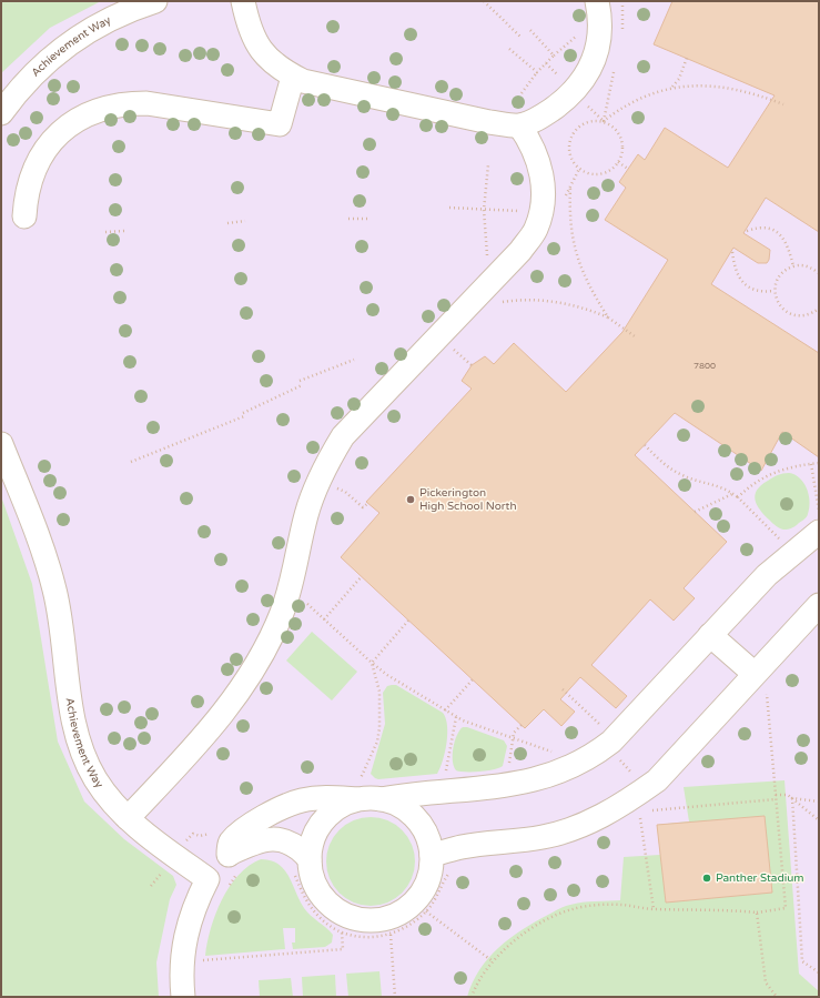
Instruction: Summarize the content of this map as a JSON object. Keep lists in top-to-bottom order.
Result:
{
  "streets": {
    "street": ["Achievement Way"]
  },
  "places": ["Pickerington High School North", "Panther Stadium"],
  "house_numbers": ["7800"]
}
